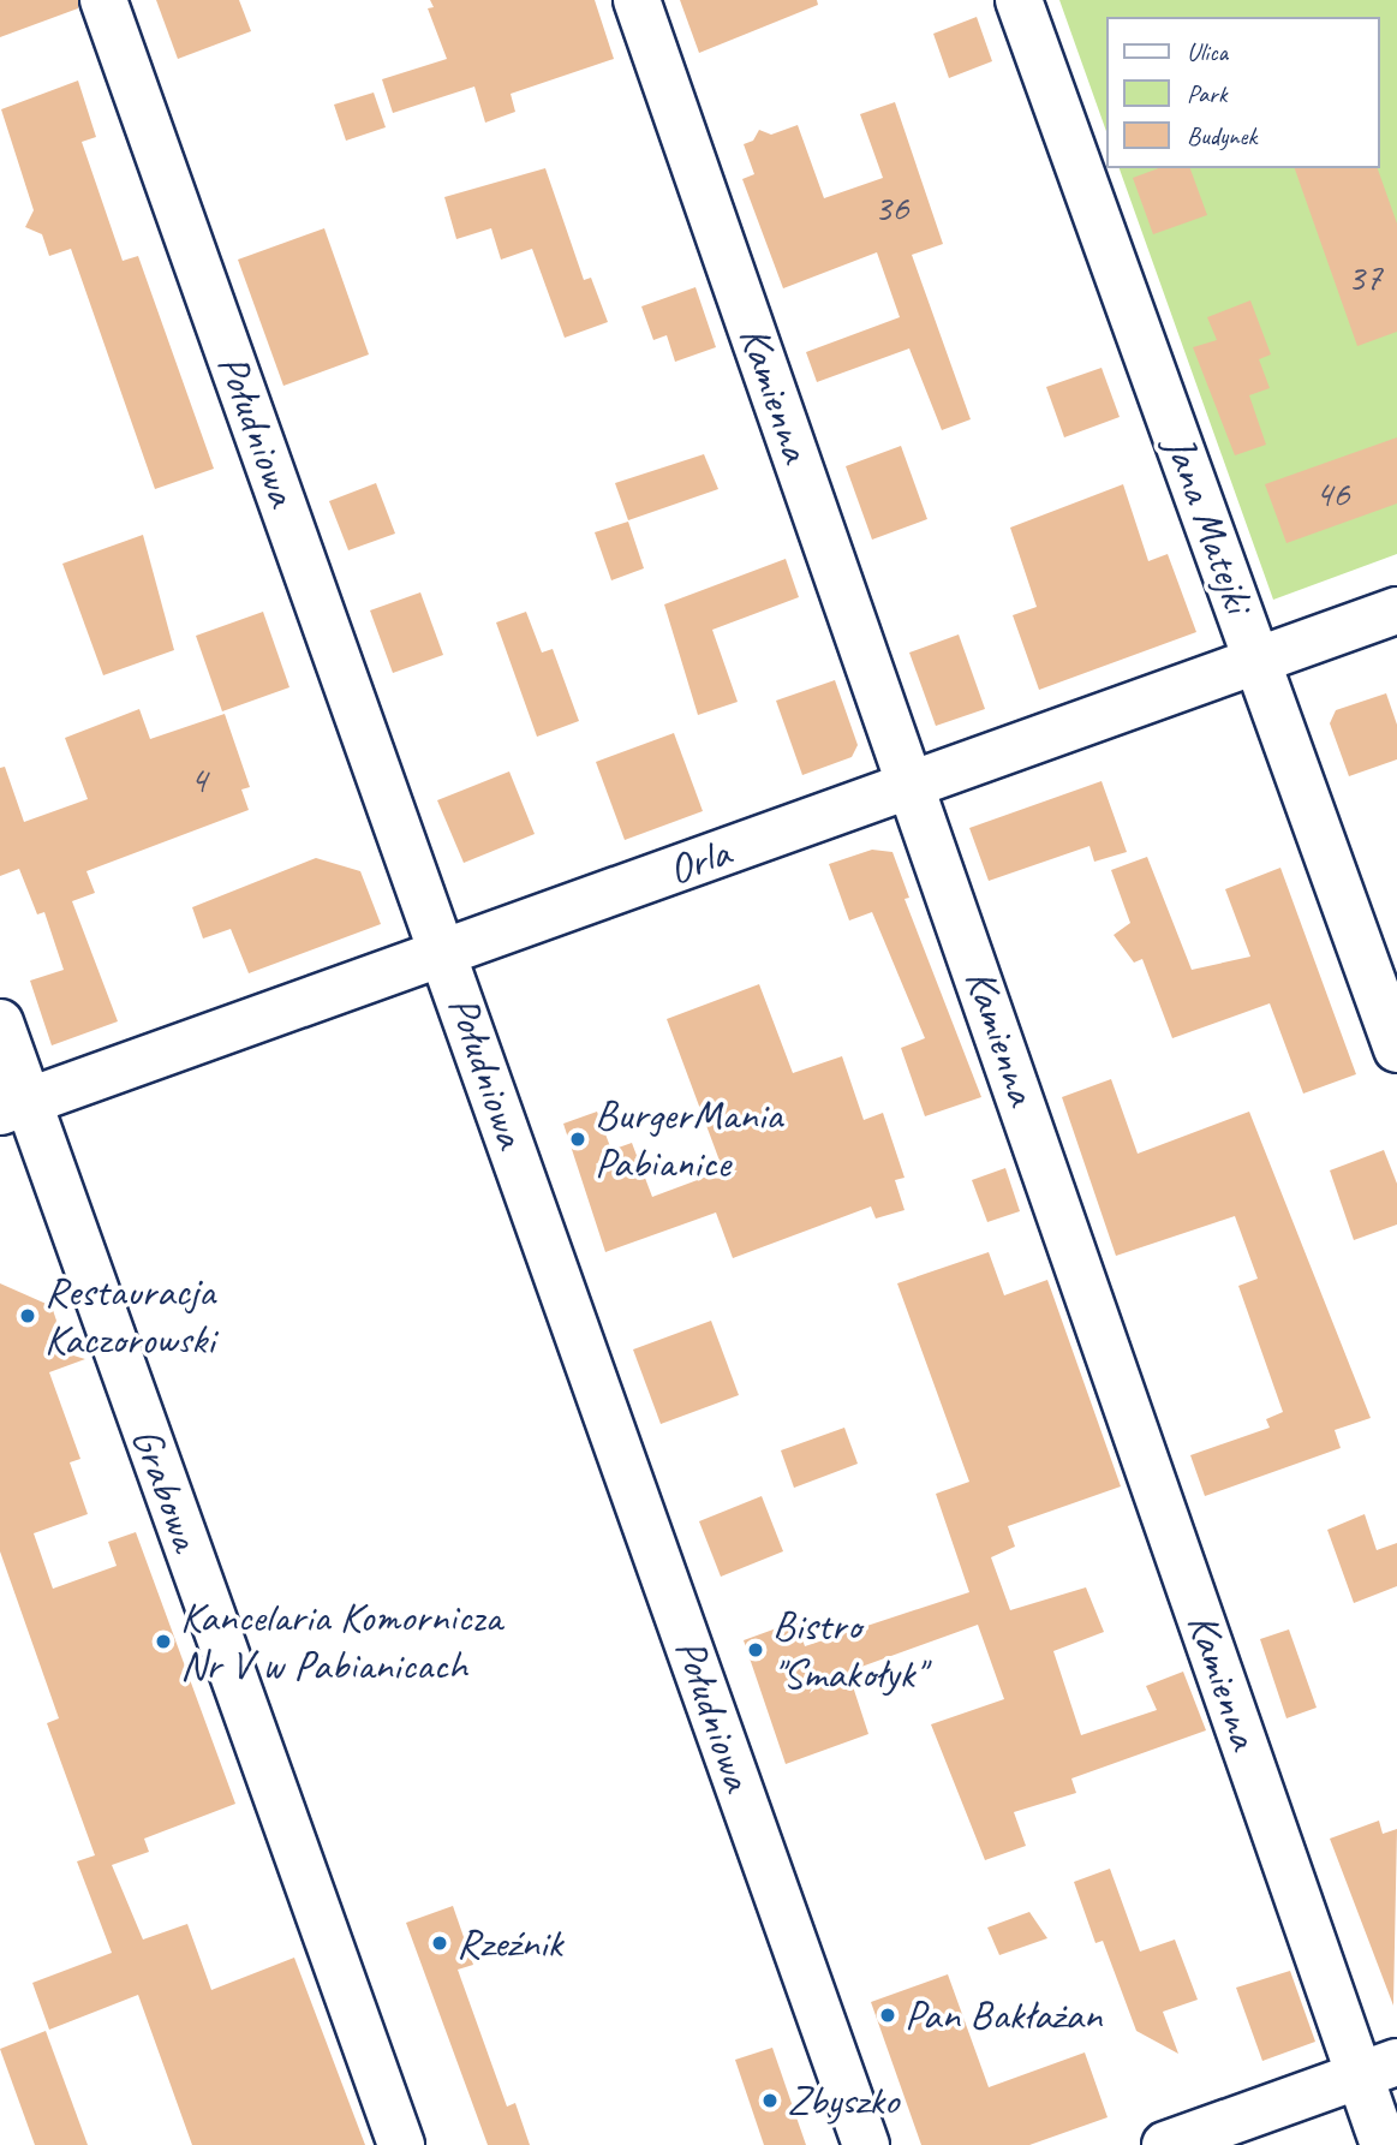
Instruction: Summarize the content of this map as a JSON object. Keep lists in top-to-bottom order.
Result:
{
  "streets": {
    "street": [
      "Kamienna",
      "Południowa",
      "Jana Matejki",
      "Orla",
      "Grabowa"
    ]
  },
  "crossings": [
    ["Kamienna", "Orla"],
    ["Południowa", "Orla"],
    ["Jana Matejki", "Orla"],
    ["Orla", "Grabowa"]
  ],
  "places": [
    "BurgerMania Pabianice",
    "Restauracja Kaczorowski",
    "Kancelaria Komornicza Nr V w Pabianicach",
    "Bistro \"Smakołyk\"",
    "Rzeźnik",
    "Pan Bakłażan",
    "Zbyszko"
  ],
  "house_numbers": [
    "36",
    "37",
    "46",
    "4"
  ],
  "legend": ["Ulica", "Park", "Budynek"]
}
